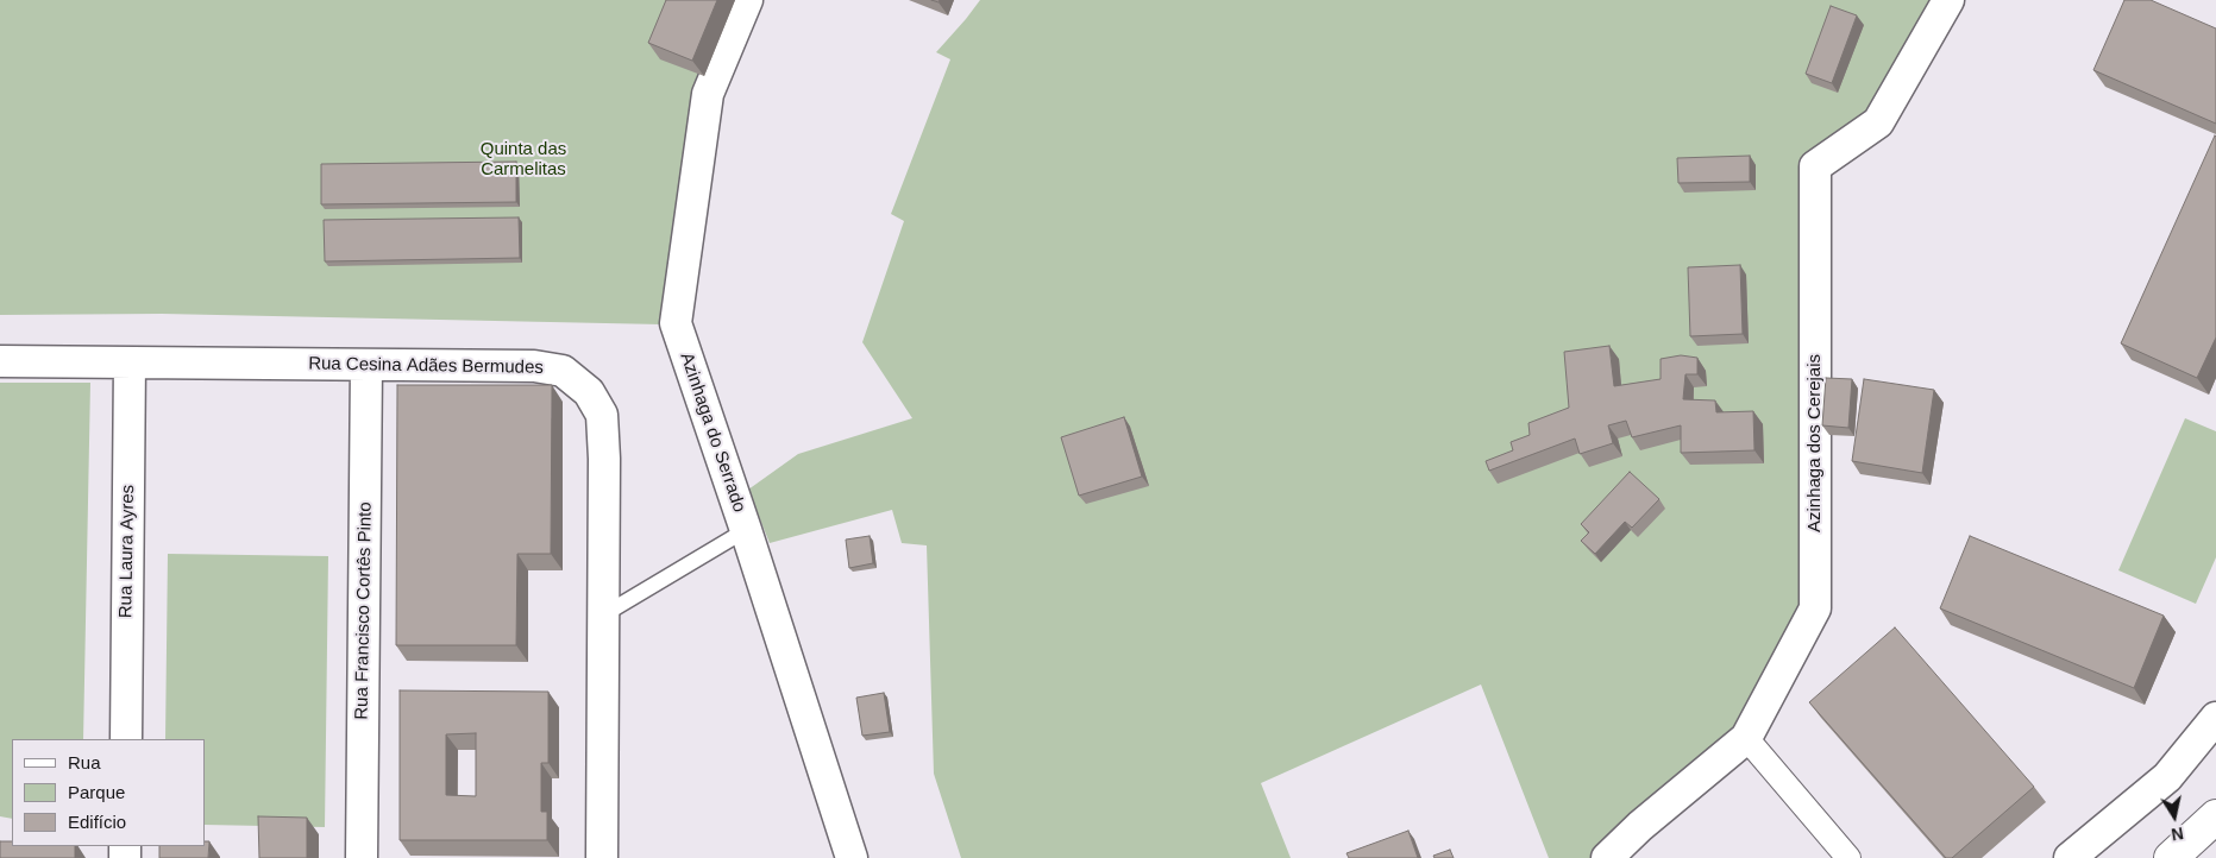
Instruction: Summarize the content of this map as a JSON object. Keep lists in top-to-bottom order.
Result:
{
  "streets": {
    "street": [
      "Rua Cesina Adães Bermudes",
      "Azinhaga do Serrado",
      "Azinhaga dos Cerejais",
      "Rua Laura Ayres",
      "Rua Francisco Cortês Pinto"
    ]
  },
  "crossings": [
    ["Rua Cesina Adães Bermudes", "Rua Laura Ayres"],
    ["Rua Cesina Adães Bermudes", "Rua Francisco Cortês Pinto"]
  ],
  "parks": ["Quinta das Carmelitas"],
  "legend": ["Rua", "Parque", "Edifício"],
  "north": "bottom"
}
